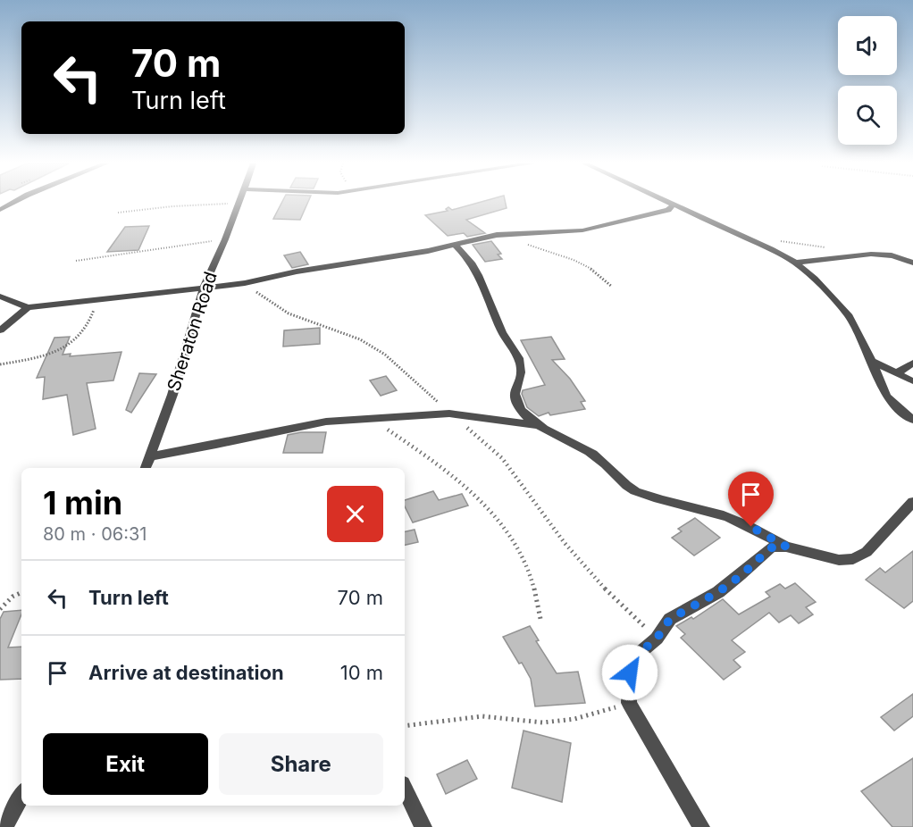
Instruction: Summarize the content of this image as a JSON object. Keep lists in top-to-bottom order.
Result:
{
  "streets": {
    "street": ["Sheraton Road"]
  },
  "page": {
    "turn": ["70 m", "Turn left"],
    "heading": ["1 min", "80 m · 06:31"],
    "list": [
      {
        "name": "Turn left",
        "value": "70 m"
      },
      {
        "name": "Arrive at destination",
        "value": "10 m"
      }
    ],
    "buttons": ["Exit", "Share"]
  }
}
